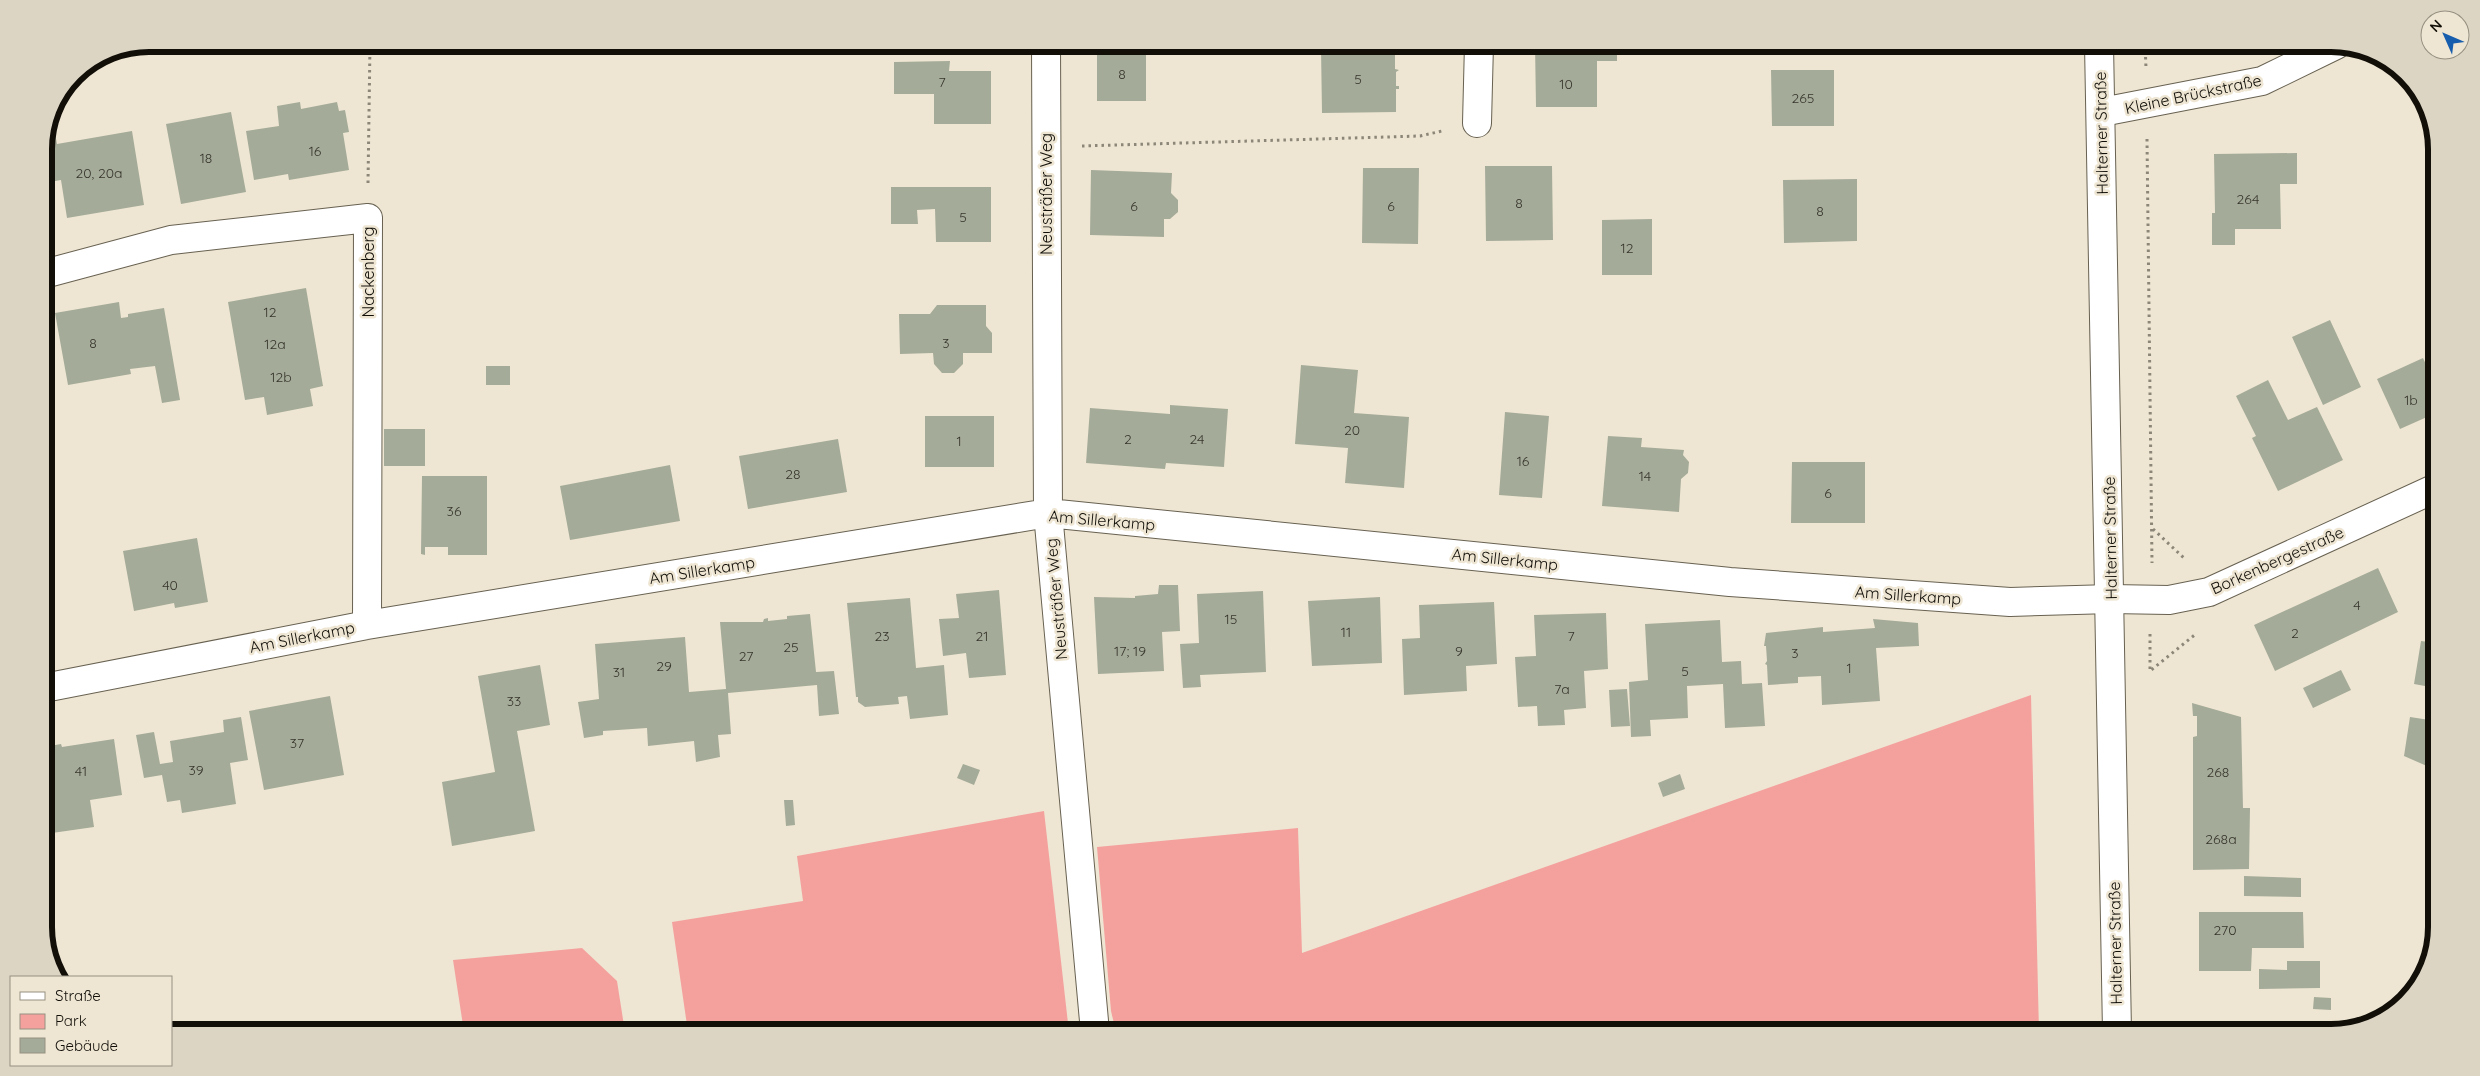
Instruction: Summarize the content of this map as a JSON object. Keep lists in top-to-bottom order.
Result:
{
  "streets": {
    "street": [
      "Kleine Brückstraße",
      "Halterner Straße",
      "Neusträßer Weg",
      "Nackenberg",
      "Am Sillerkamp",
      "Borkenbergestraße"
    ]
  },
  "crossings": [
    ["Kleine Brückstraße", "Halterner Straße"],
    ["Halterner Straße", "Am Sillerkamp"],
    ["Halterner Straße", "Borkenbergestraße"],
    ["Neusträßer Weg", "Am Sillerkamp"],
    ["Nackenberg", "Am Sillerkamp"],
    ["Am Sillerkamp", "Borkenbergestraße"]
  ],
  "house_numbers": [
    "8",
    "5",
    "7",
    "10",
    "265",
    "16",
    "18",
    "20, 20a",
    "264",
    "8",
    "6",
    "6",
    "8",
    "5",
    "12",
    "12",
    "8",
    "3",
    "12a",
    "12b",
    "1b",
    "20",
    "2",
    "24",
    "1",
    "16",
    "28",
    "14",
    "6",
    "36",
    "40",
    "4",
    "15",
    "11",
    "2",
    "23",
    "21",
    "7",
    "25",
    "17; 19",
    "9",
    "3",
    "27",
    "29",
    "1",
    "5",
    "31",
    "7a",
    "33",
    "37",
    "39",
    "41",
    "268",
    "268a",
    "270"
  ],
  "legend": ["Straße", "Park", "Gebäude"],
  "north": "top left"
}
